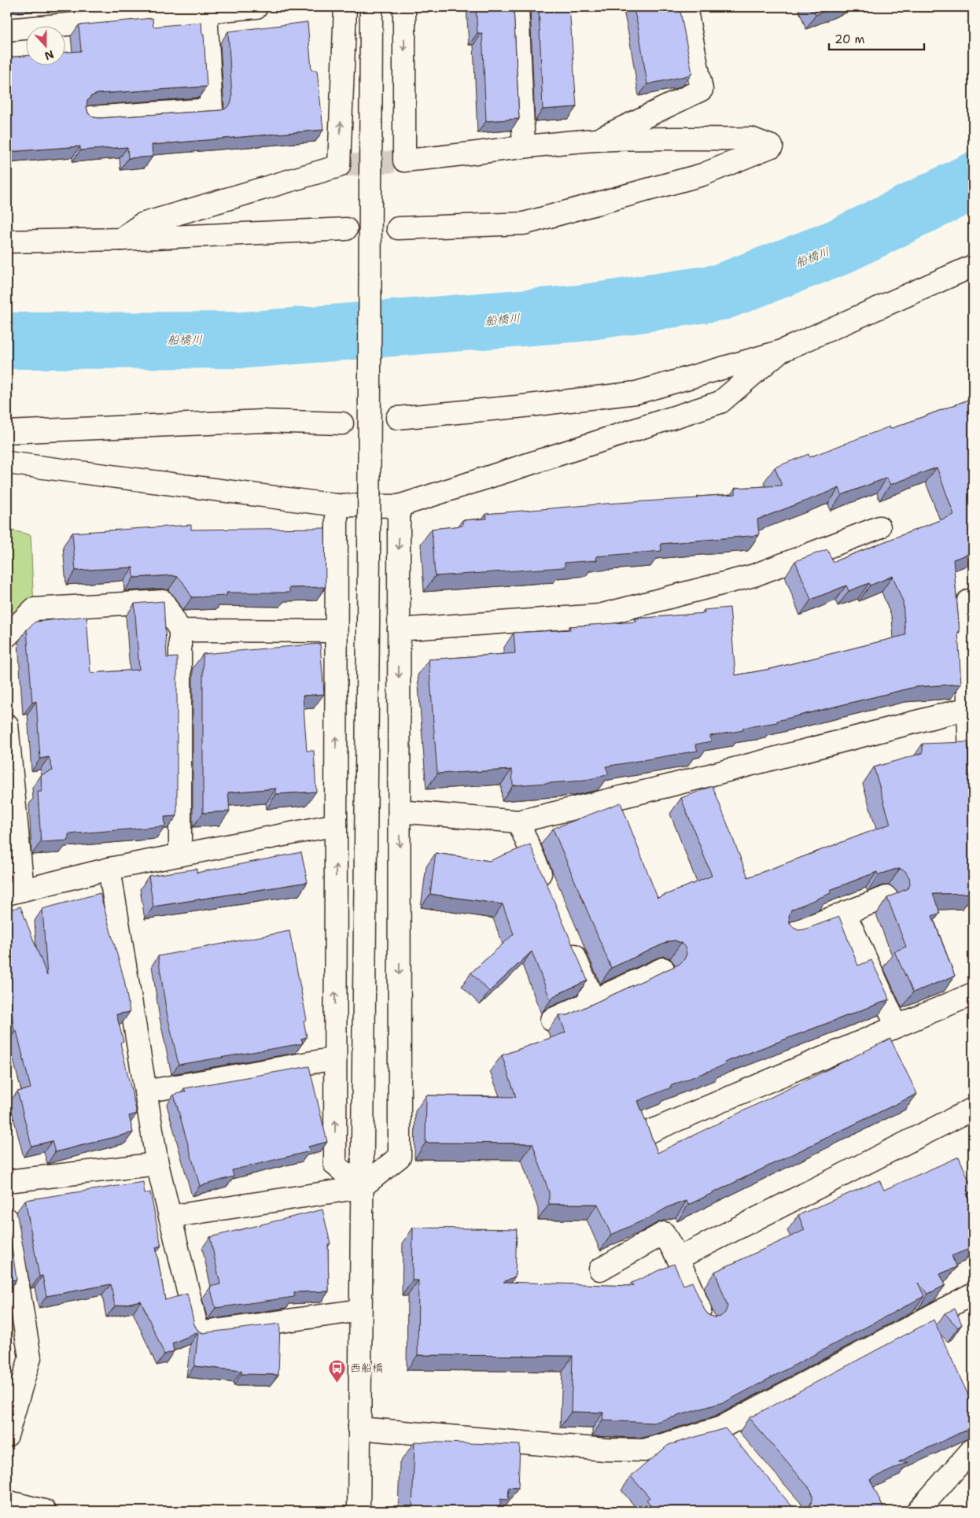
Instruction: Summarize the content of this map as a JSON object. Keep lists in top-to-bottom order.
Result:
{
  "water": ["船橋川"],
  "places": {
    "bus stop": ["西船橋"]
  },
  "scale_bar": "20 m",
  "north": "bottom"
}
